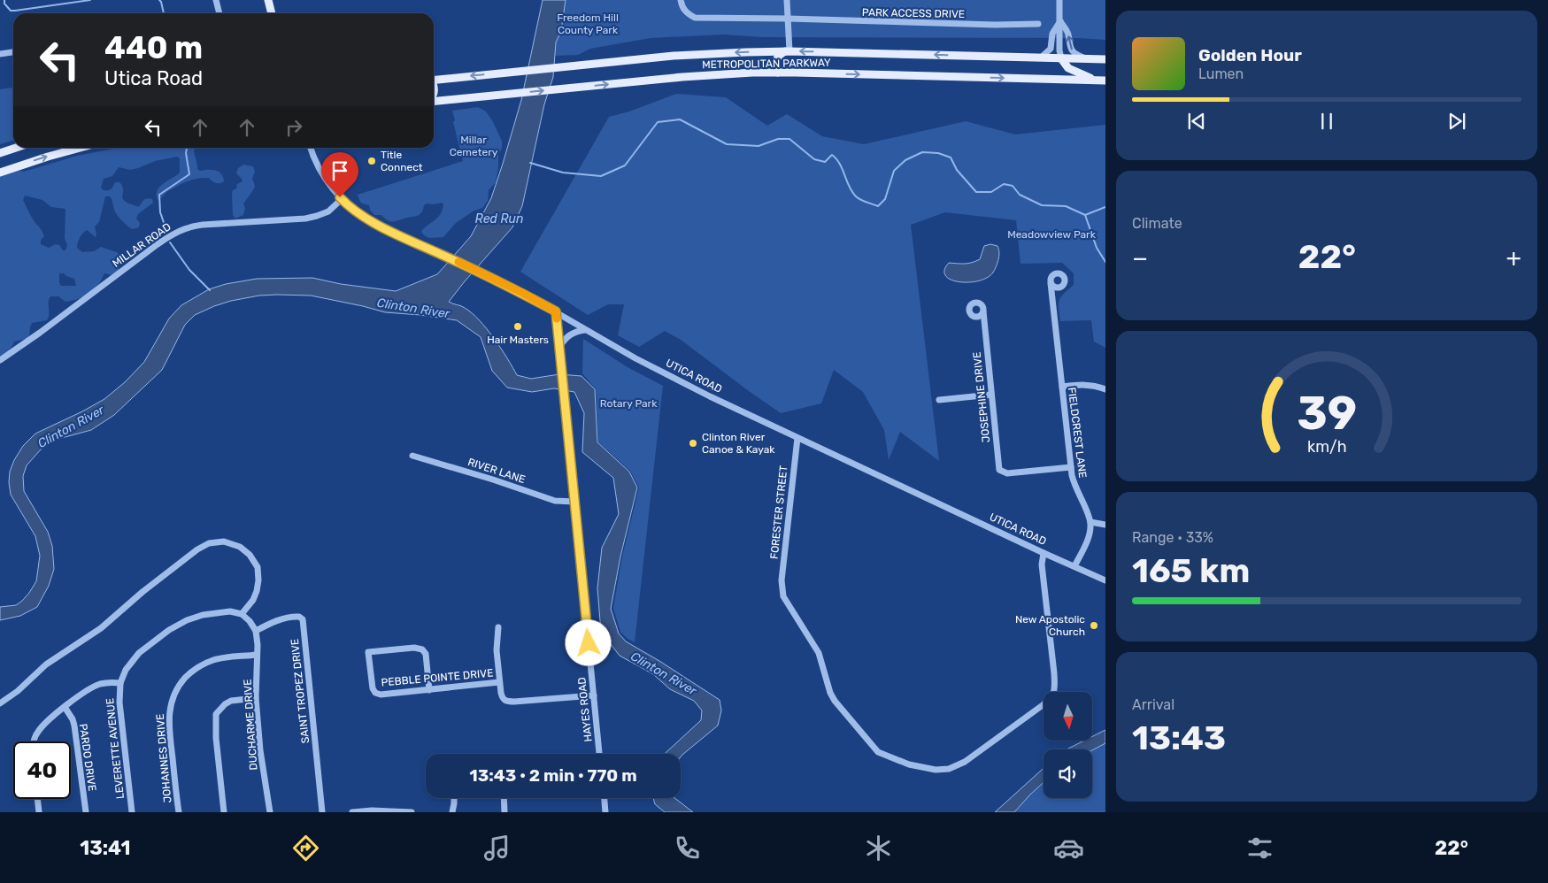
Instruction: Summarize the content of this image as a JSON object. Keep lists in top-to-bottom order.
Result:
{
  "streets": {
    "main road": ["METROPOLITAN PARKWAY"],
    "street": [
      "PARK ACCESS DRIVE",
      "MILLAR ROAD",
      "UTICA ROAD",
      "JOSEPHINE DRIVE",
      "FIELDCREST LANE",
      "RIVER LANE",
      "FORESTER STREET",
      "PEBBLE POINTE DRIVE",
      "SAINT TROPEZ DRIVE",
      "HAYES ROAD",
      "DUCHARME DRIVE",
      "LEVERETTE AVENUE",
      "PARDO DRIVE",
      "JOHANNES DRIVE"
    ]
  },
  "crossings": [
    ["MILLAR ROAD", "UTICA ROAD"],
    ["UTICA ROAD", "FORESTER STREET"],
    ["UTICA ROAD", "HAYES ROAD"],
    ["JOSEPHINE DRIVE", "FIELDCREST LANE"],
    ["RIVER LANE", "HAYES ROAD"],
    ["PEBBLE POINTE DRIVE", "HAYES ROAD"],
    ["SAINT TROPEZ DRIVE", "DUCHARME DRIVE"],
    ["DUCHARME DRIVE", "JOHANNES DRIVE"]
  ],
  "water": ["Red Run", "Clinton River"],
  "parks": [
    "Freedom Hill County Park",
    "Millar Cemetery",
    "Meadowview Park",
    "Rotary Park"
  ],
  "places": [
    "Title Connect",
    "Hair Masters",
    "Clinton River Canoe & Kayak",
    "New Apostolic Church"
  ],
  "north": "bottom",
  "page": {
    "turn": ["440 m", "Utica Road"],
    "song": ["Golden Hour", "Lumen"],
    "tile": [
      "Climate",
      ["Range · 33%", "165 km"],
      ["Arrival", "13:43"]
    ],
    "heat": ["−", "22°", "+"],
    "limit": "40",
    "trip": "13:43 · 2 min · 770 m",
    "tabs": ["13:41", "22°"],
    "gauge": ["39", "km/h"]
  }
}
